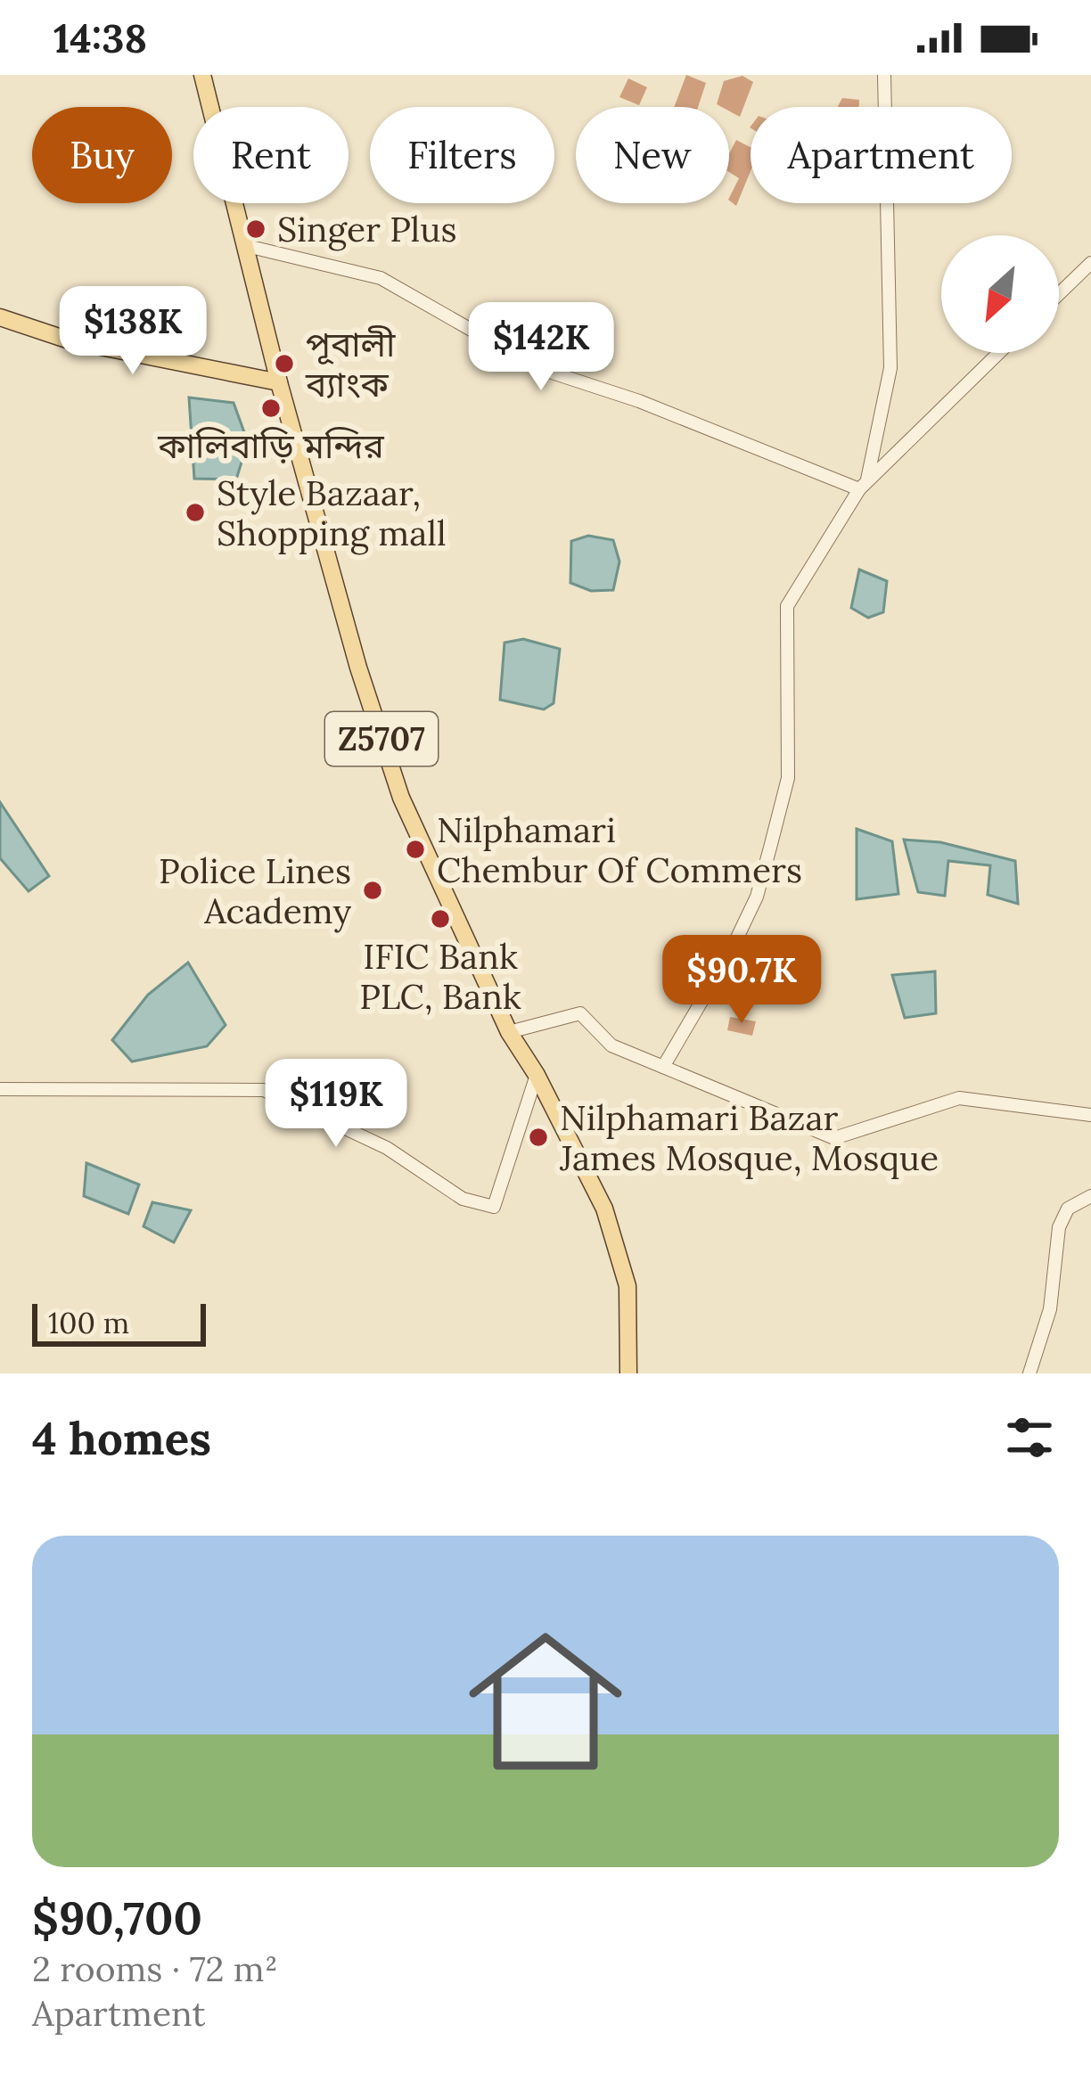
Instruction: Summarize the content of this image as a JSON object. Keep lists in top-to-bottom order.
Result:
{
  "streets": {
    "main road": ["Z5707"]
  },
  "places": [
    "Singer Plus",
    "পূবালী ব্যাংক",
    "কালিবাড়ি মন্দির",
    "Style Bazaar, Shopping mall",
    "Nilphamari Chembur Of Commers",
    "Police Lines Academy",
    "IFIC Bank PLC, Bank",
    "Nilphamari Bazar James Mosque, Mosque"
  ],
  "scale_bar": "100 m",
  "north": "bottom left",
  "page": {
    "status": "14:38",
    "chip": [
      "Buy",
      "Rent",
      "Filters",
      "New",
      "Apartment"
    ],
    "price": [
      "$138K",
      "$142K",
      "$90.7K",
      "$119K"
    ],
    "scale": "100 m",
    "heading": "4 homes",
    "list": [
      {
        "name": "$90,700",
        "note": "2 rooms · 72 m² · Apartment"
      }
    ]
  }
}
